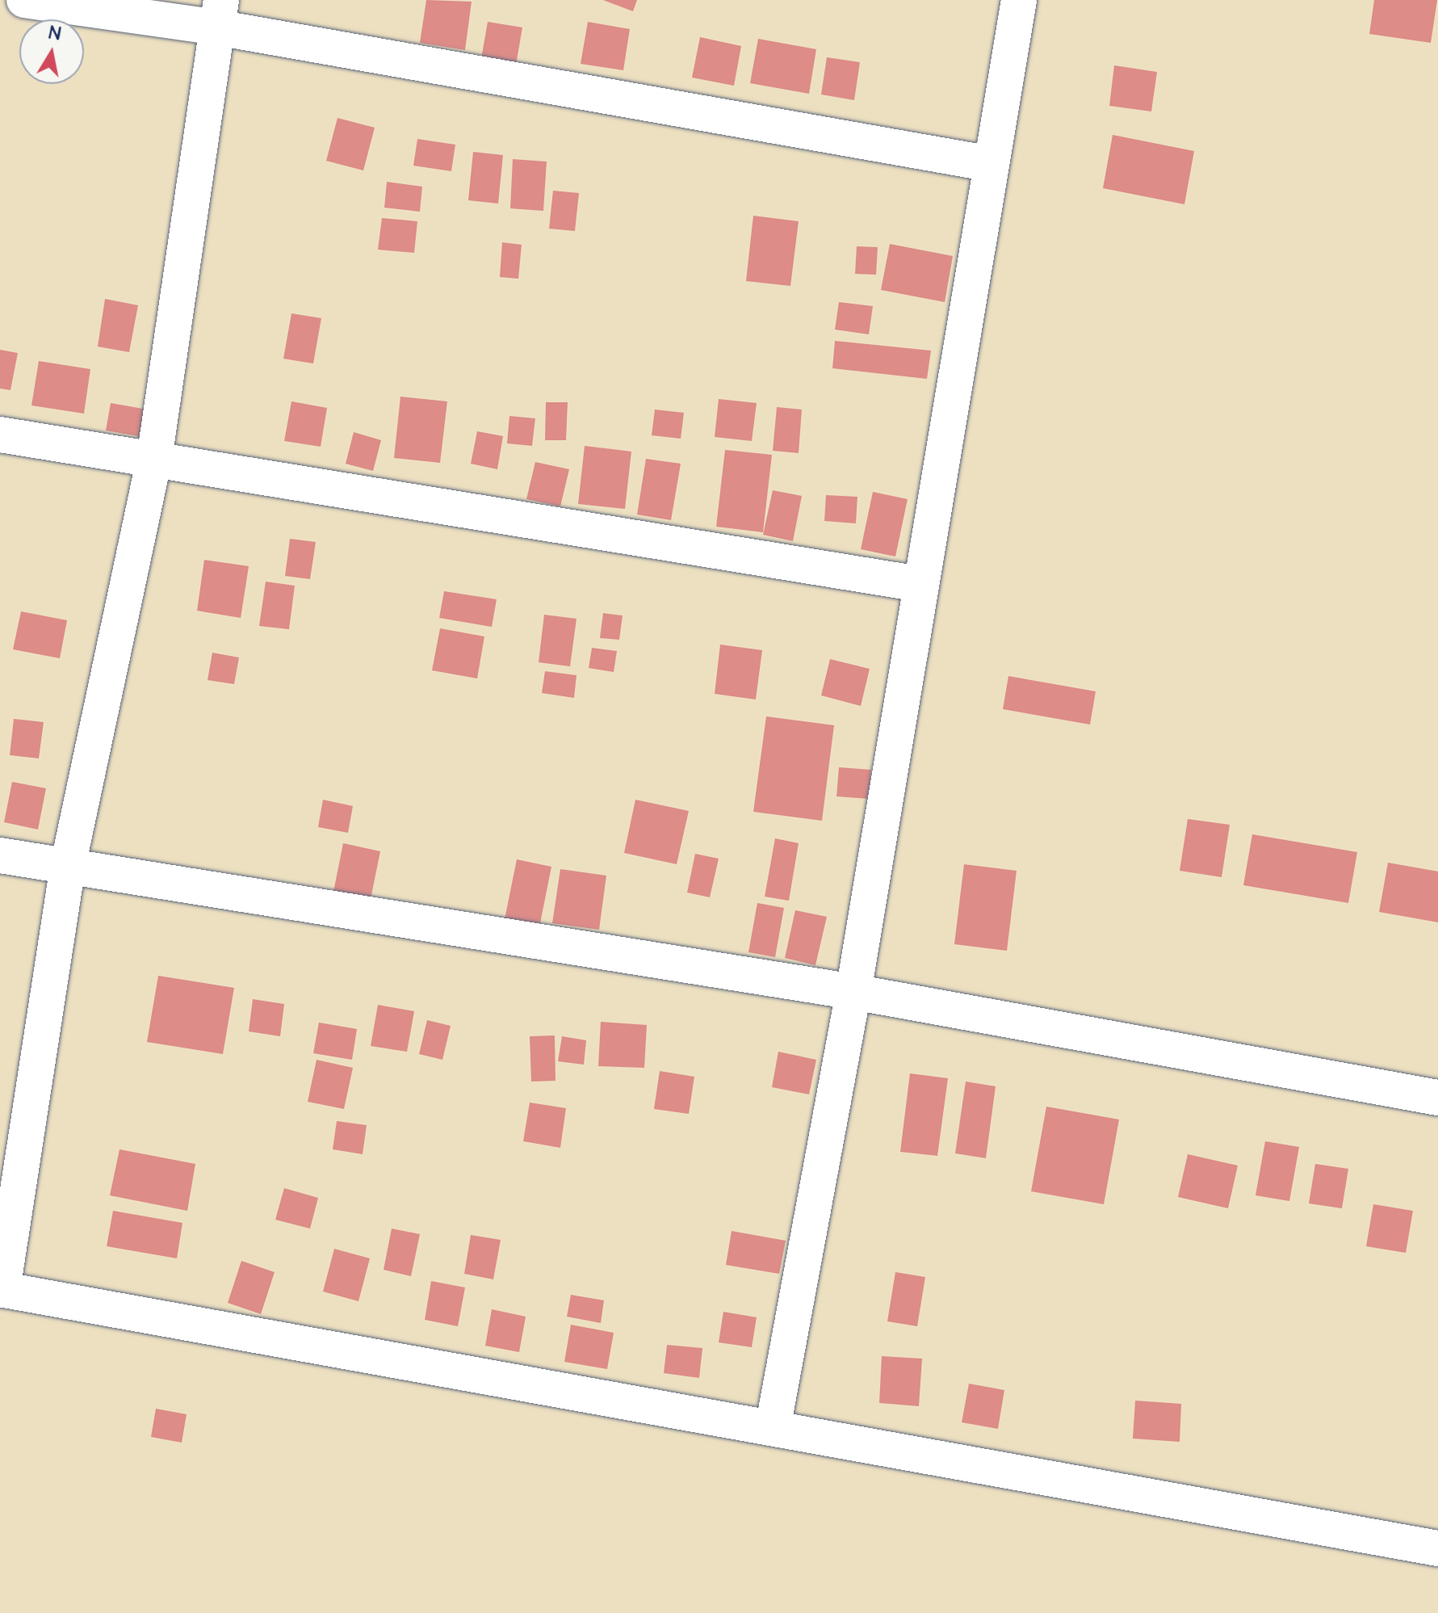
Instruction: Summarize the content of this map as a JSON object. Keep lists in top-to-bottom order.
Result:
{
  "north": "top"
}
